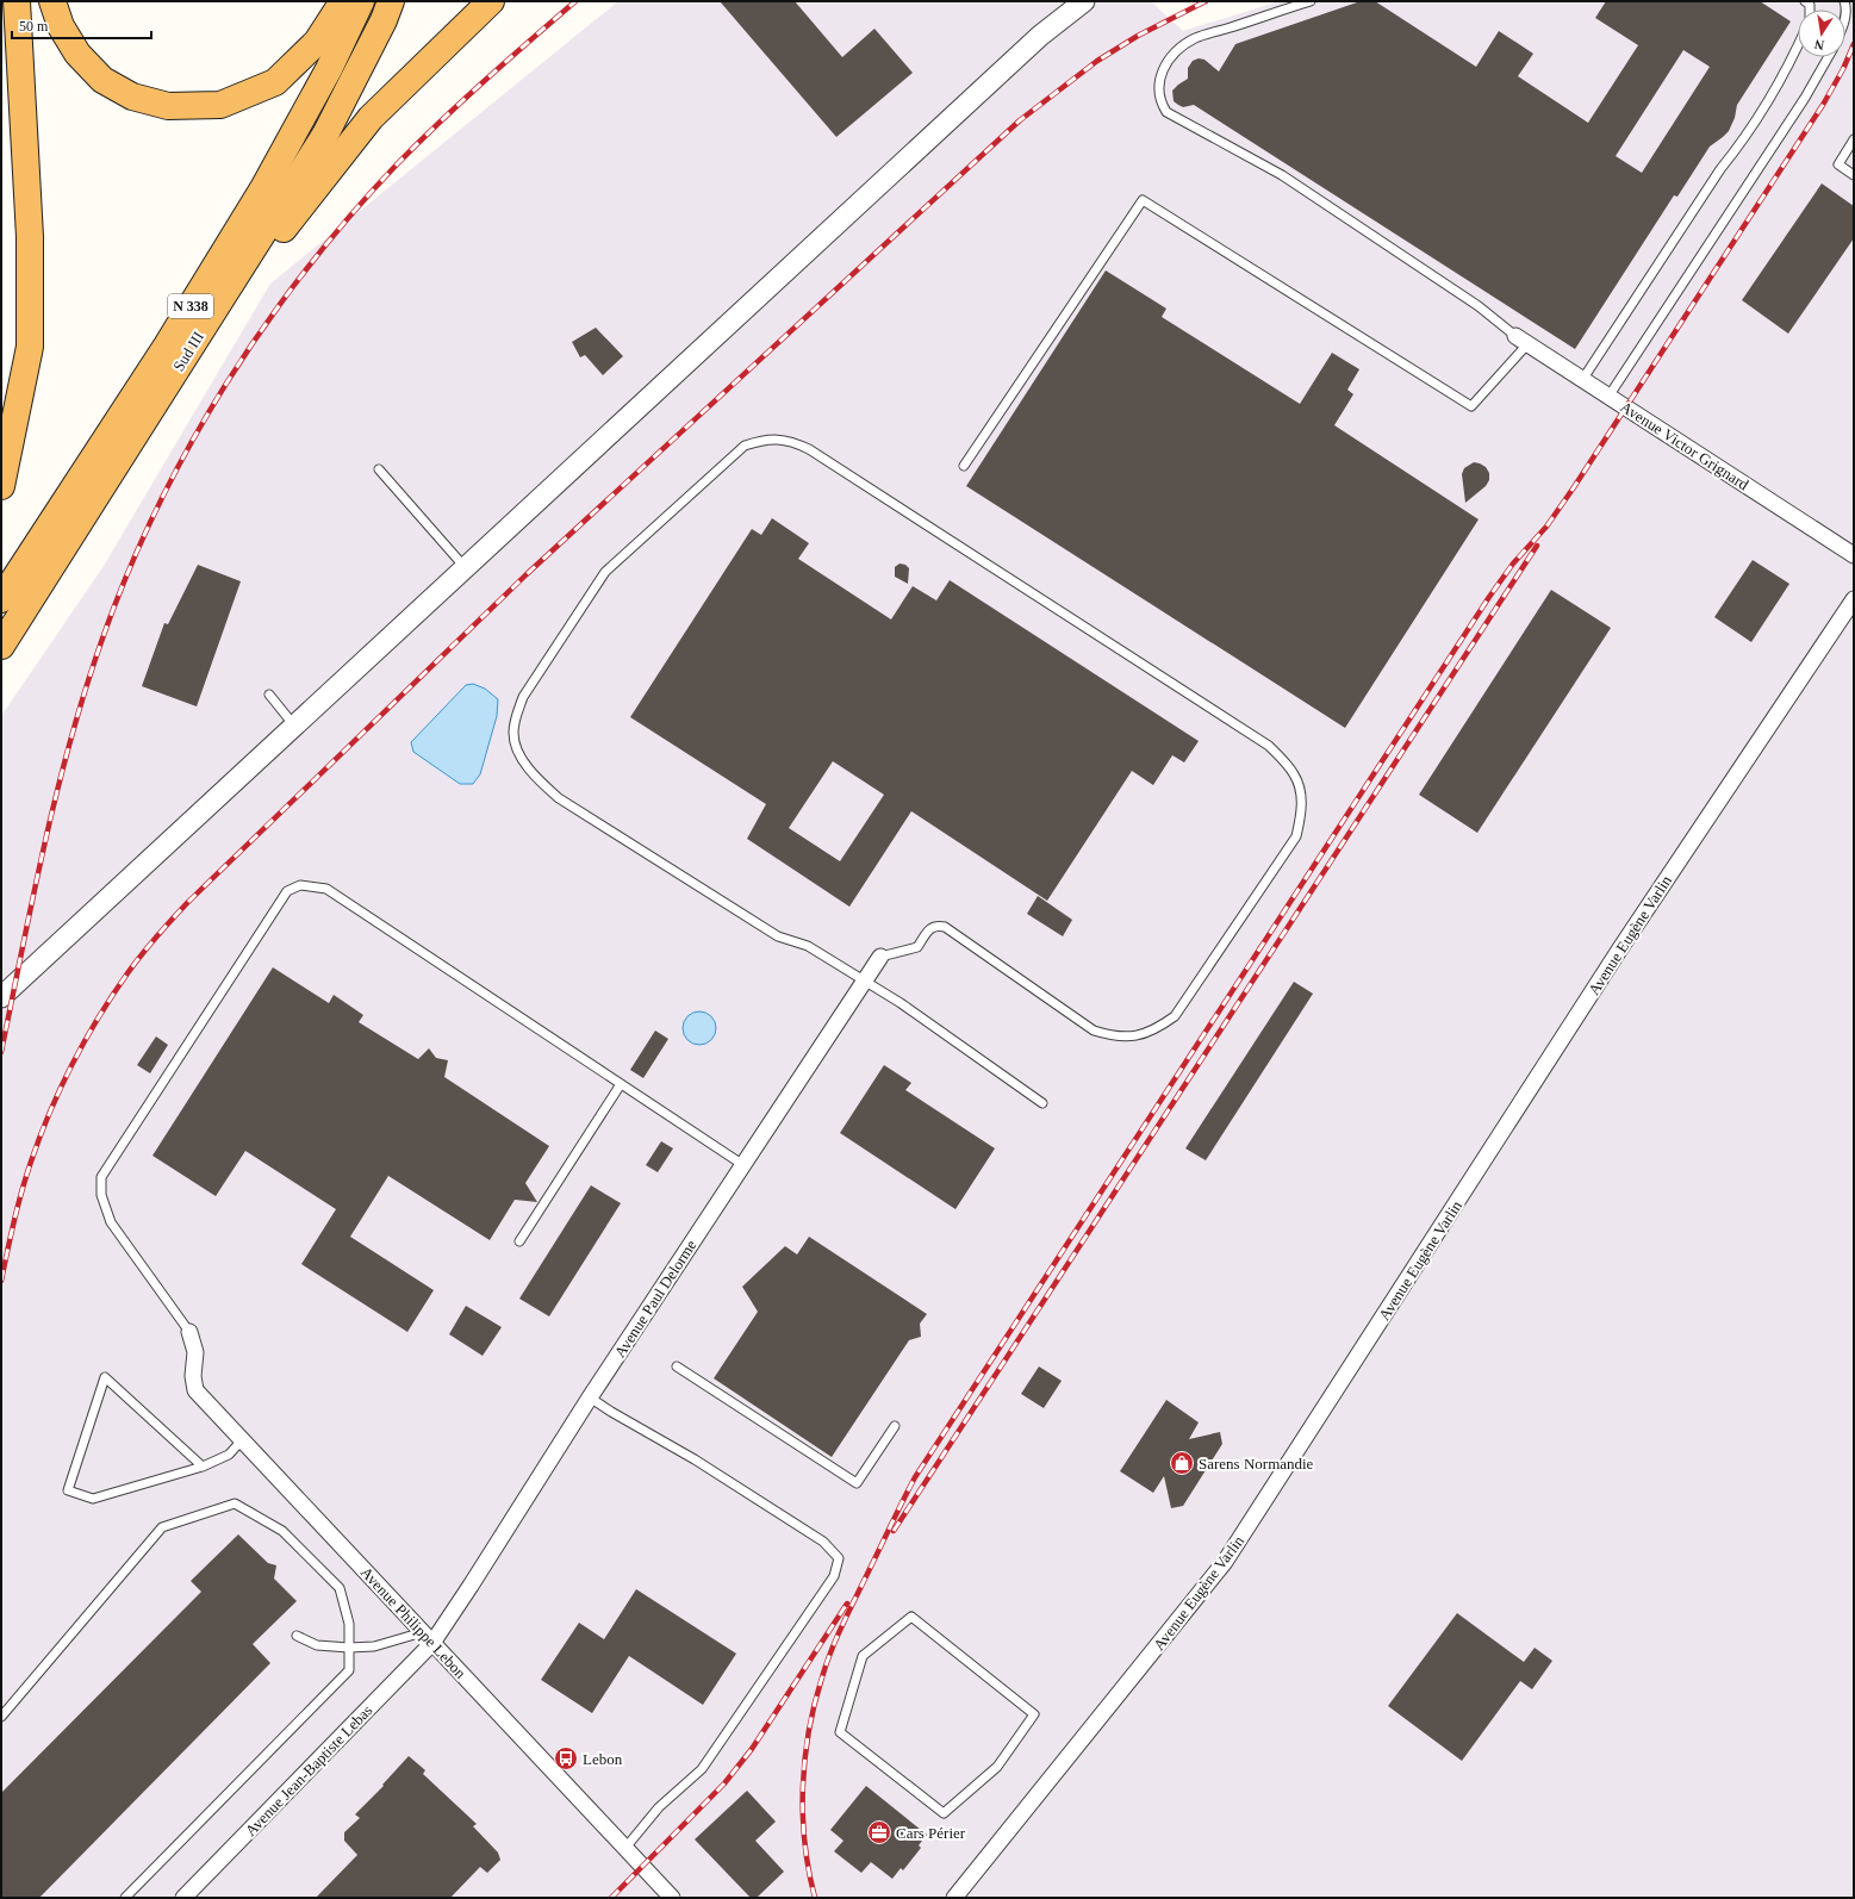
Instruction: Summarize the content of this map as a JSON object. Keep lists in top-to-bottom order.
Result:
{
  "streets": {
    "highway": ["N 338", "Sud III"],
    "street": [
      "Avenue Victor Grignard",
      "Avenue Eugène Varlin",
      "Avenue Paul Delorme",
      "Avenue Philippe Lebon",
      "Avenue Jean-Baptiste Lebas"
    ]
  },
  "crossings": [
    ["Avenue Paul Delorme", "Avenue Philippe Lebon"],
    ["Avenue Paul Delorme", "Avenue Jean-Baptiste Lebas"],
    ["Avenue Philippe Lebon", "Avenue Jean-Baptiste Lebas"]
  ],
  "places": {
    "shop": ["Sarens Normandie"],
    "bus stop": ["Lebon"],
    "office": ["Cars Périer"]
  },
  "scale_bar": "50 m",
  "north": "bottom"
}
